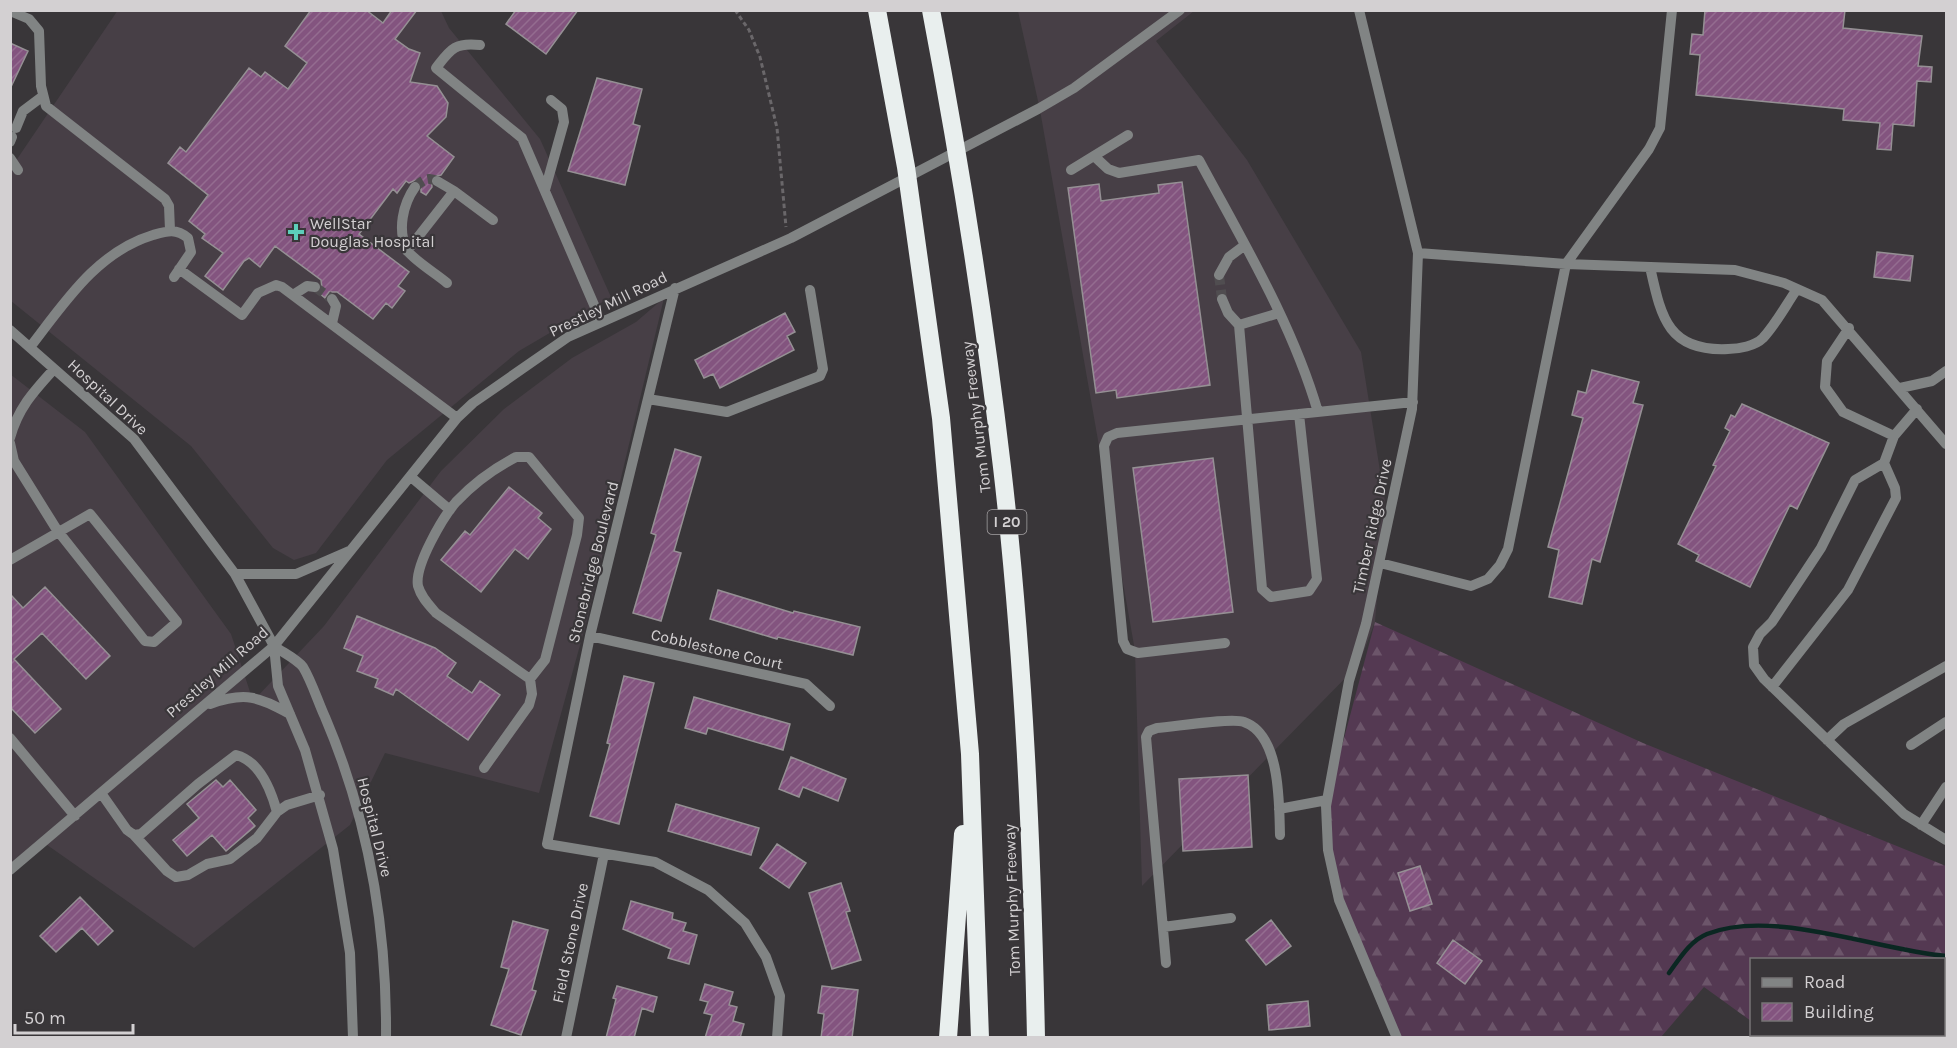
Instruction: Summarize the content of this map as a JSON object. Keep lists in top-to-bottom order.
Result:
{
  "streets": {
    "highway": ["Tom Murphy Freeway", "I 20"],
    "street": [
      "Prestley Mill Road",
      "Hospital Drive",
      "Timber Ridge Drive",
      "Stonebridge Boulevard",
      "Cobblestone Court",
      "Field Stone Drive"
    ]
  },
  "crossings": [
    ["Prestley Mill Road", "Hospital Drive"],
    ["Prestley Mill Road", "Stonebridge Boulevard"],
    ["Stonebridge Boulevard", "Cobblestone Court"],
    ["Stonebridge Boulevard", "Field Stone Drive"]
  ],
  "places": {
    "health": ["WellStar Douglas Hospital"]
  },
  "legend": ["Road", "Building"],
  "scale_bar": "50 m"
}
